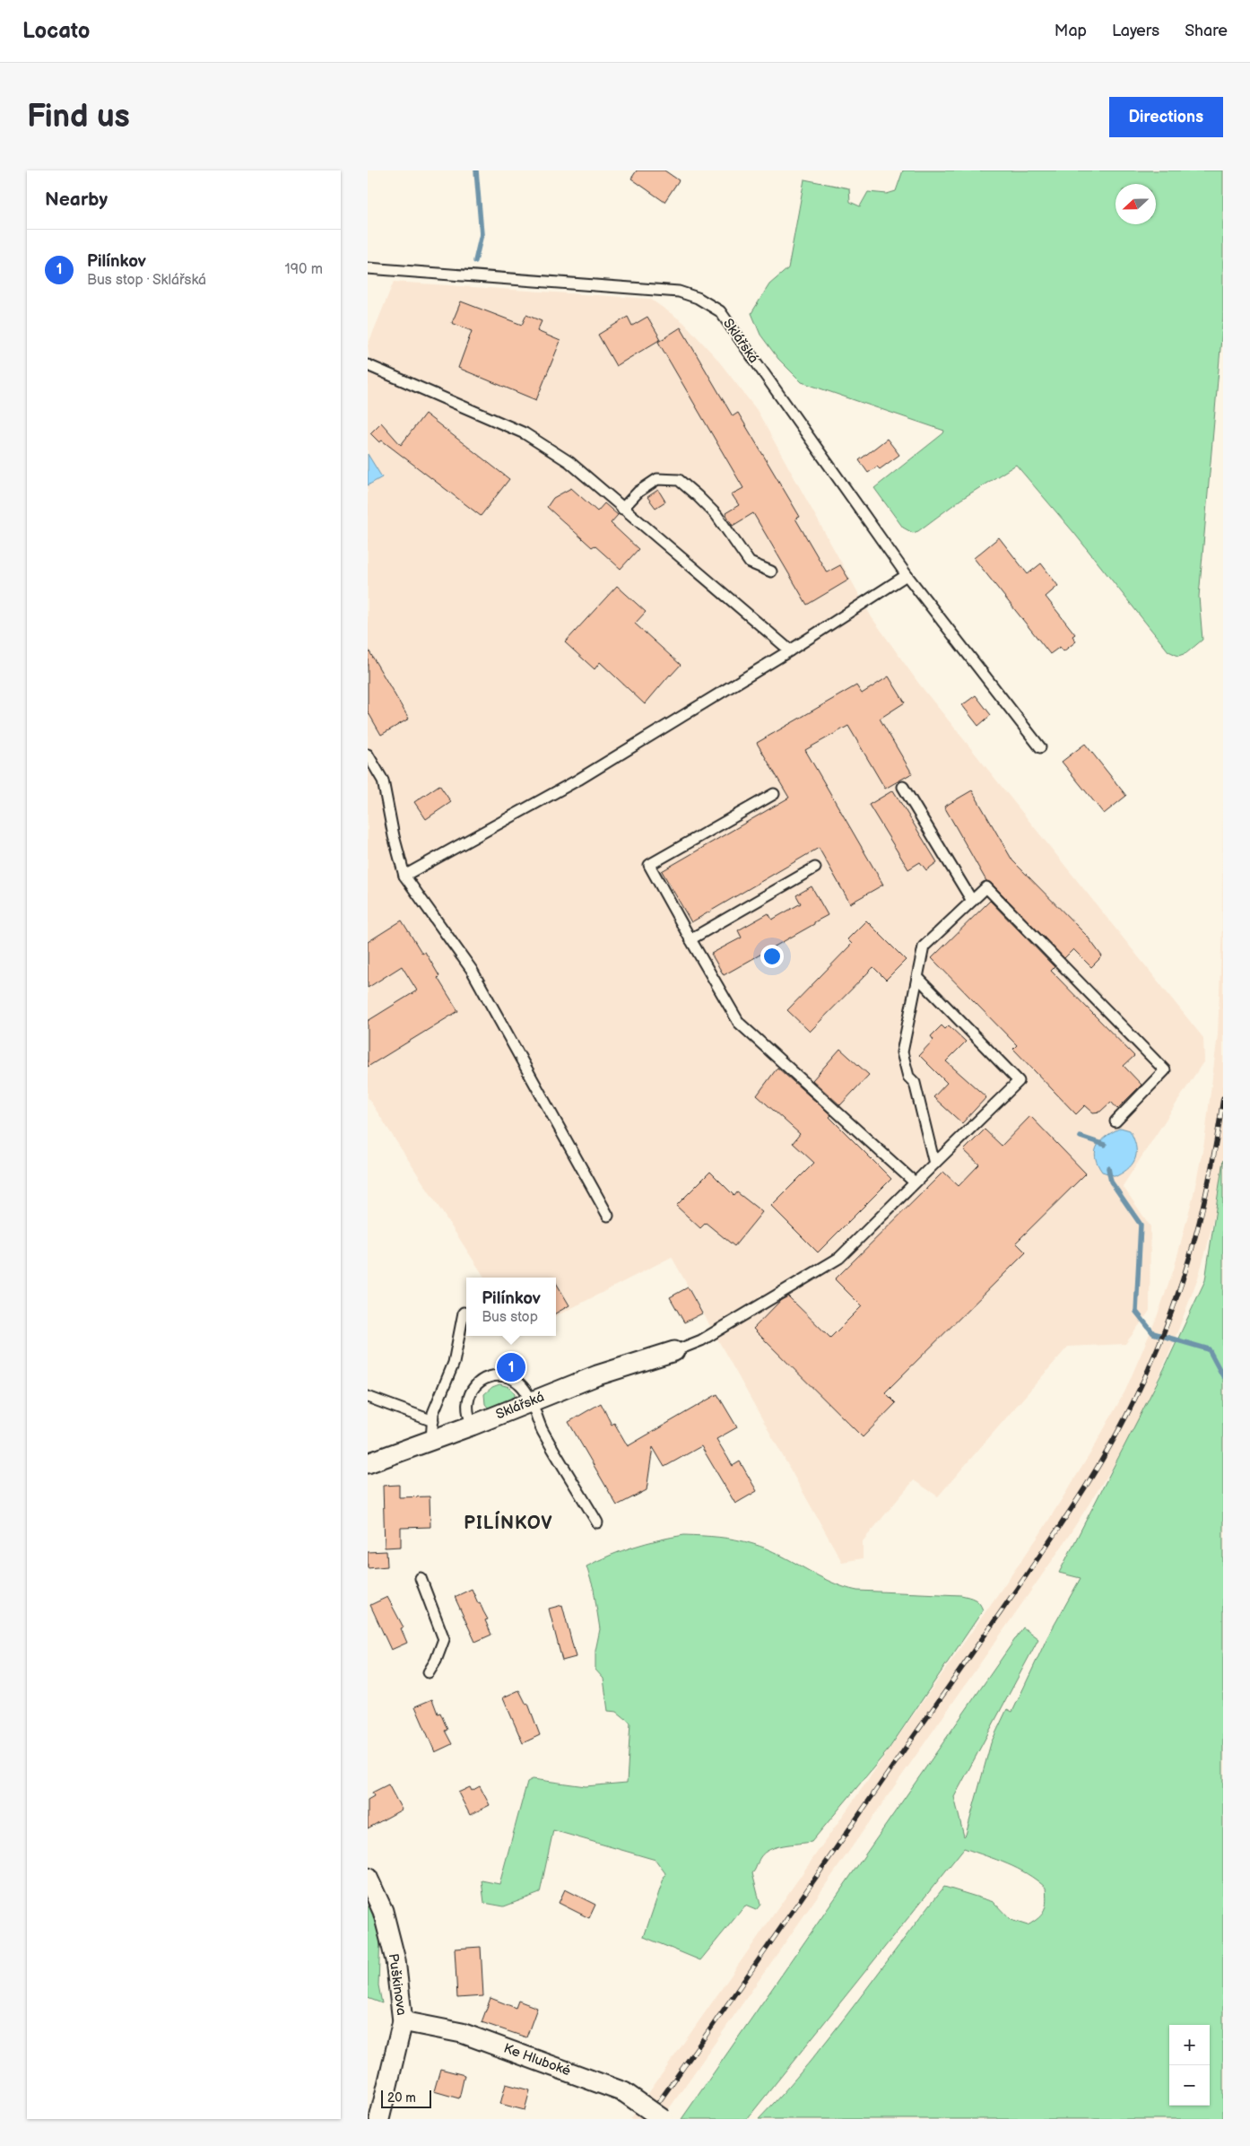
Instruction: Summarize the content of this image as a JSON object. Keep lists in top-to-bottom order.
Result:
{
  "streets": {
    "street": ["Sklářská", "Puškinova", "Ke Hluboké"]
  },
  "crossings": [
    ["Puškinova", "Ke Hluboké"]
  ],
  "districts": ["PILÍNKOV"],
  "scale_bar": "20 m",
  "north": "left",
  "page": {
    "header": "Locato",
    "nav": ["Map", "Layers", "Share"],
    "buttons": "Directions",
    "title": "Find us",
    "heading": "Nearby",
    "list": [
      {
        "mark": "1",
        "name": "Pilínkov",
        "note": "Bus stop · Sklářská",
        "value": "190 m"
      }
    ],
    "popup": ["Pilínkov", "Bus stop"],
    "pins": "1",
    "map_buttons": ["+", "−"],
    "scale": "20 m"
  }
}
